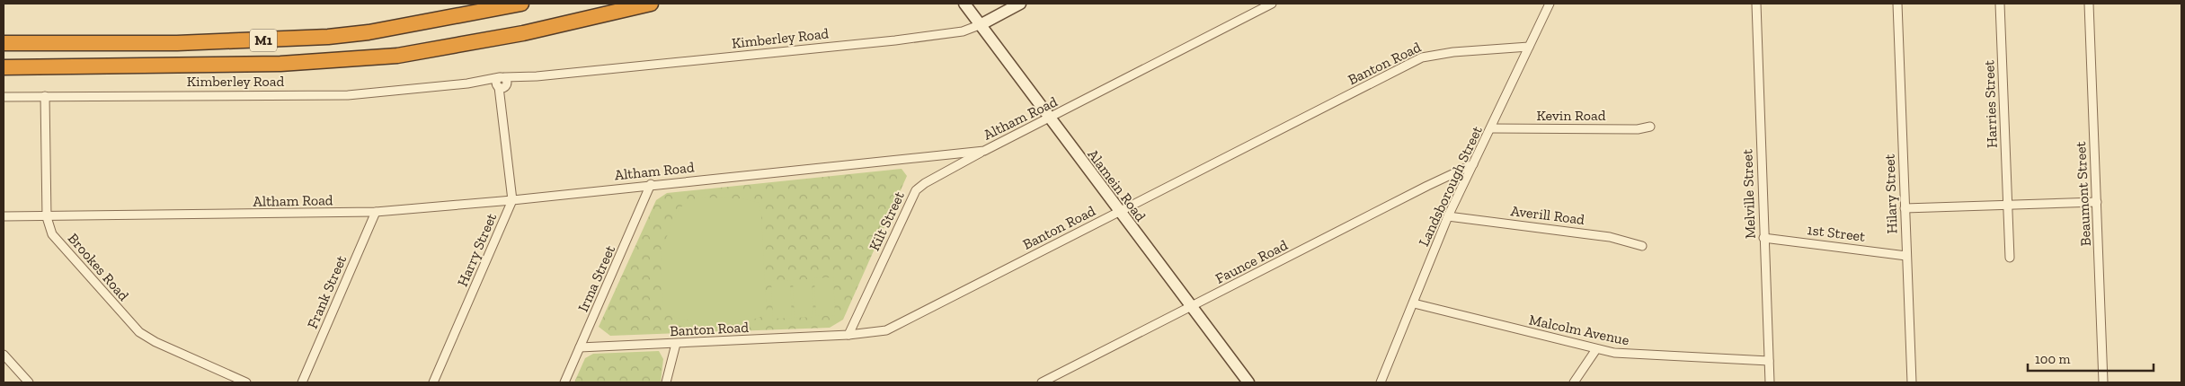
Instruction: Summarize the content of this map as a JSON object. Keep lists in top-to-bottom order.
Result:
{
  "streets": {
    "highway": ["M1"],
    "main road": ["Kimberley Road", "Alamein Road"],
    "street": [
      "Banton Road",
      "Harries Street",
      "Kevin Road",
      "Altham Road",
      "Landsborough Street",
      "Melville Street",
      "Hilary Street",
      "Beaumont Street",
      "Averill Road",
      "Kilt Street",
      "1st Street",
      "Harry Street",
      "Faunce Road",
      "Brookes Road",
      "Irma Street",
      "Frank Street",
      "Malcolm Avenue"
    ]
  },
  "crossings": [
    ["Kimberley Road", "Alamein Road"],
    ["Kimberley Road", "Harry Street"],
    ["Kimberley Road", "Brookes Road"],
    ["Banton Road", "Alamein Road"],
    ["Banton Road", "Landsborough Street"],
    ["Banton Road", "Kilt Street"],
    ["Banton Road", "Irma Street"],
    ["Kevin Road", "Landsborough Street"],
    ["Altham Road", "Alamein Road"],
    ["Altham Road", "Kilt Street"],
    ["Altham Road", "Harry Street"],
    ["Altham Road", "Brookes Road"],
    ["Altham Road", "Irma Street"],
    ["Altham Road", "Frank Street"],
    ["Alamein Road", "Faunce Road"],
    ["Landsborough Street", "Averill Road"],
    ["Landsborough Street", "Faunce Road"],
    ["Landsborough Street", "Malcolm Avenue"],
    ["Melville Street", "1st Street"],
    ["Melville Street", "Malcolm Avenue"],
    ["Hilary Street", "1st Street"]
  ],
  "scale_bar": "100 m"
}
